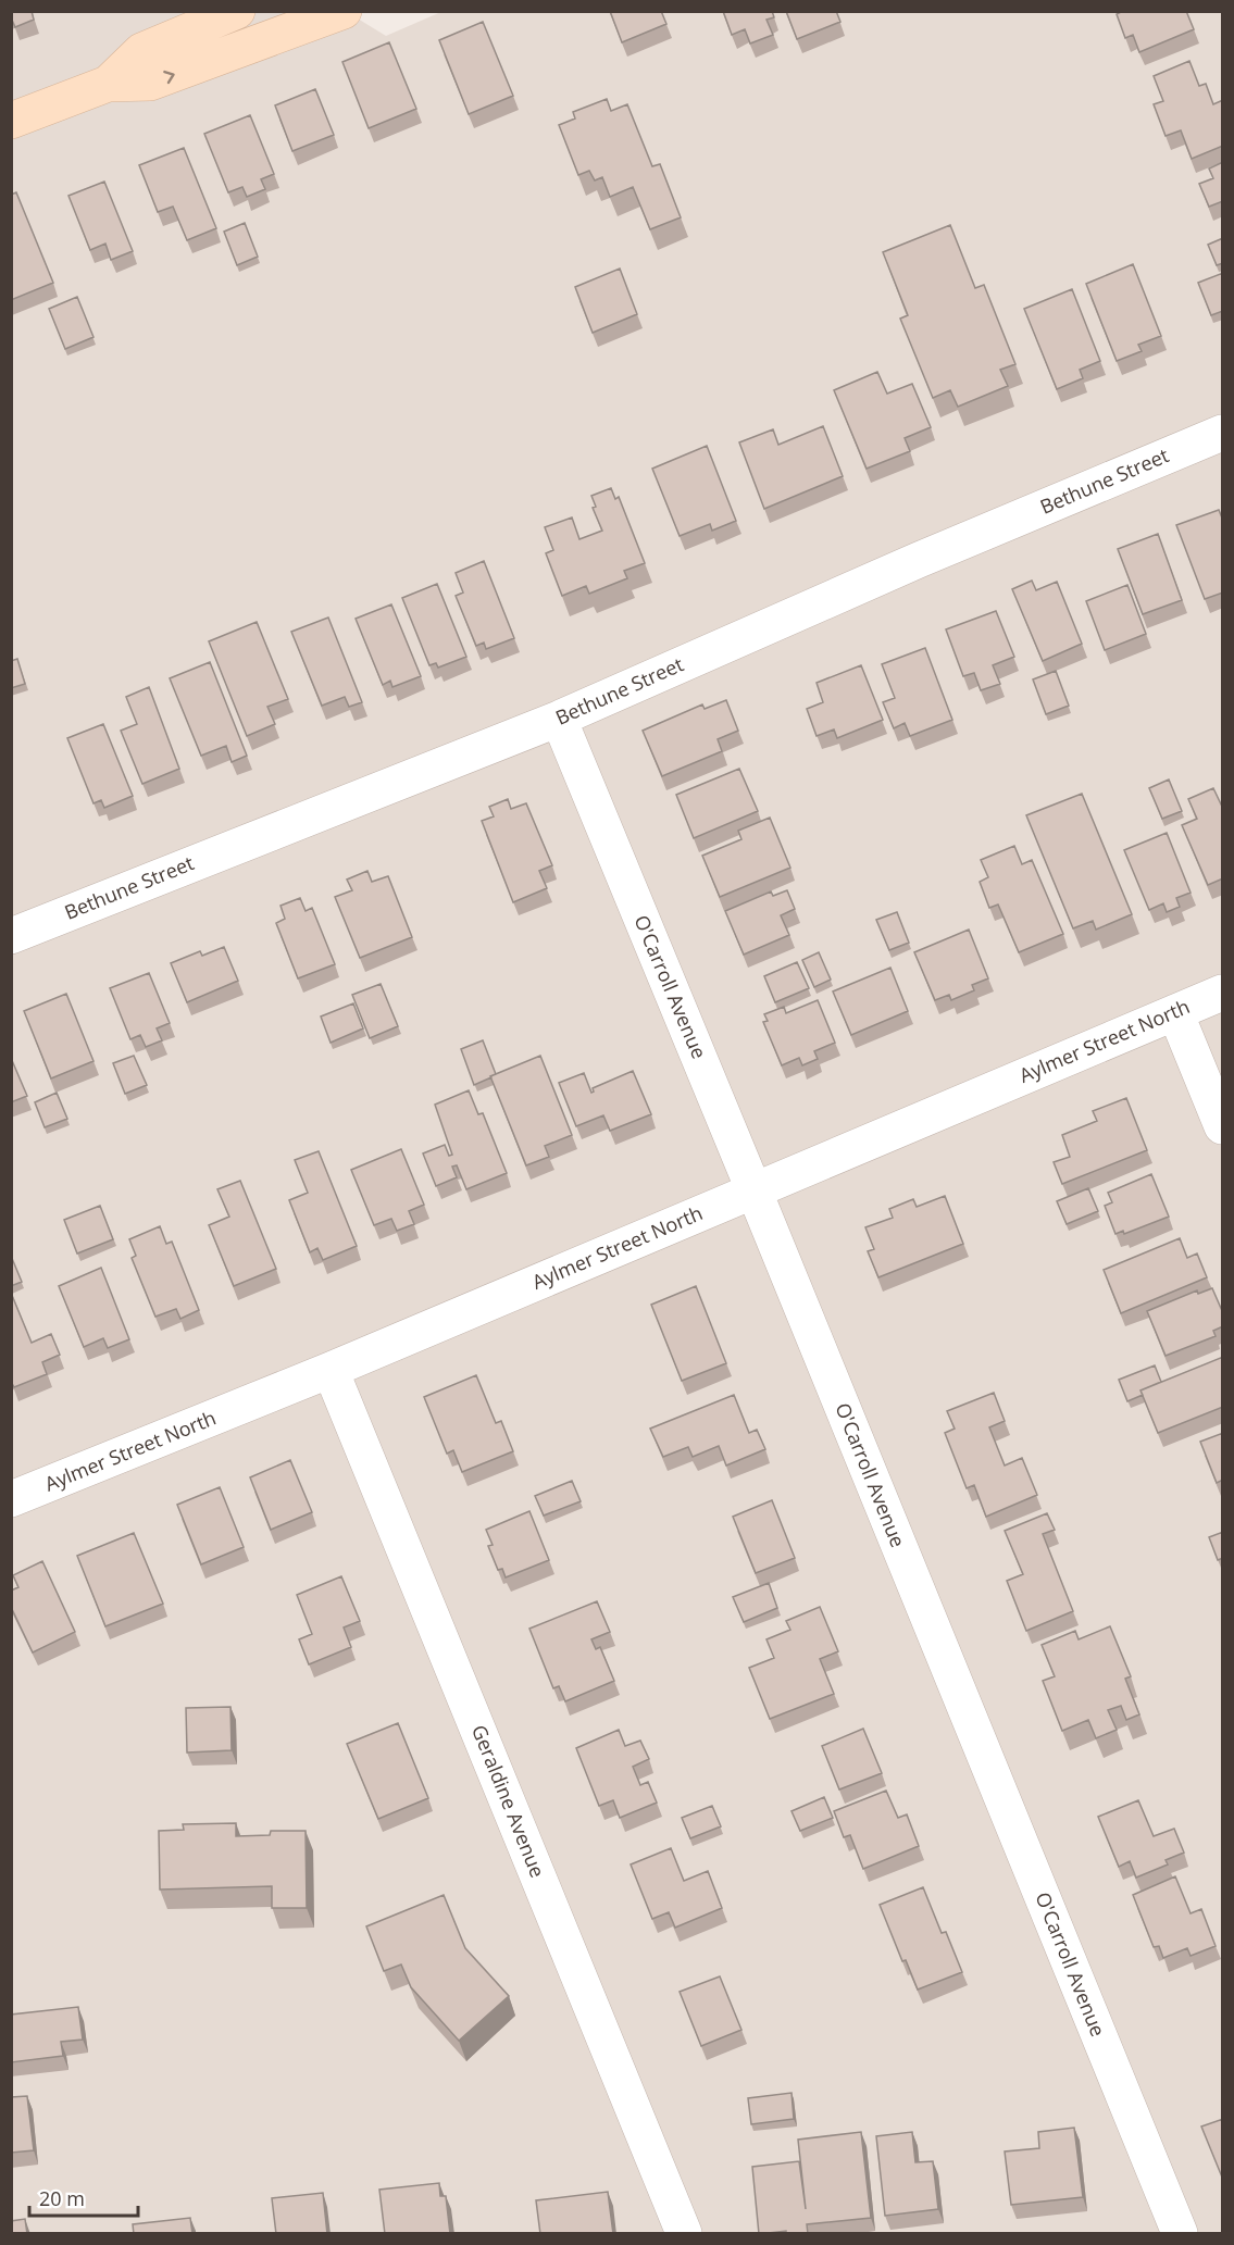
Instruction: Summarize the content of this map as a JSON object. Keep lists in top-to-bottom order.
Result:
{
  "streets": {
    "street": [
      "Bethune Street",
      "O'Carroll Avenue",
      "Aylmer Street North",
      "Geraldine Avenue"
    ]
  },
  "crossings": [
    ["Bethune Street", "O'Carroll Avenue"],
    ["O'Carroll Avenue", "Aylmer Street North"],
    ["Aylmer Street North", "Geraldine Avenue"]
  ],
  "scale_bar": "20 m"
}
